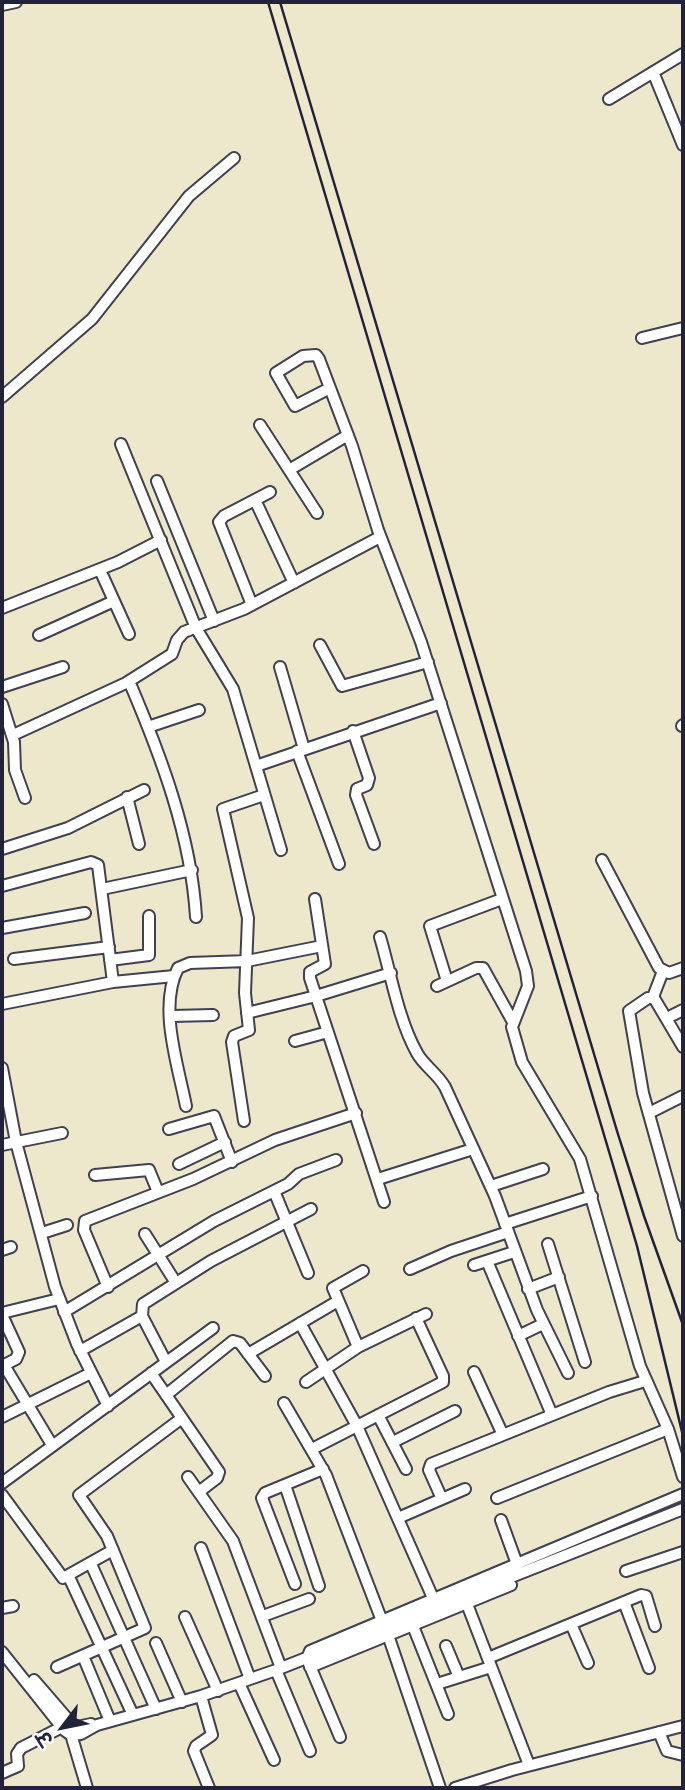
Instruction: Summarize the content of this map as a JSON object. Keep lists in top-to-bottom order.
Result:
{
  "north": "bottom left"
}
